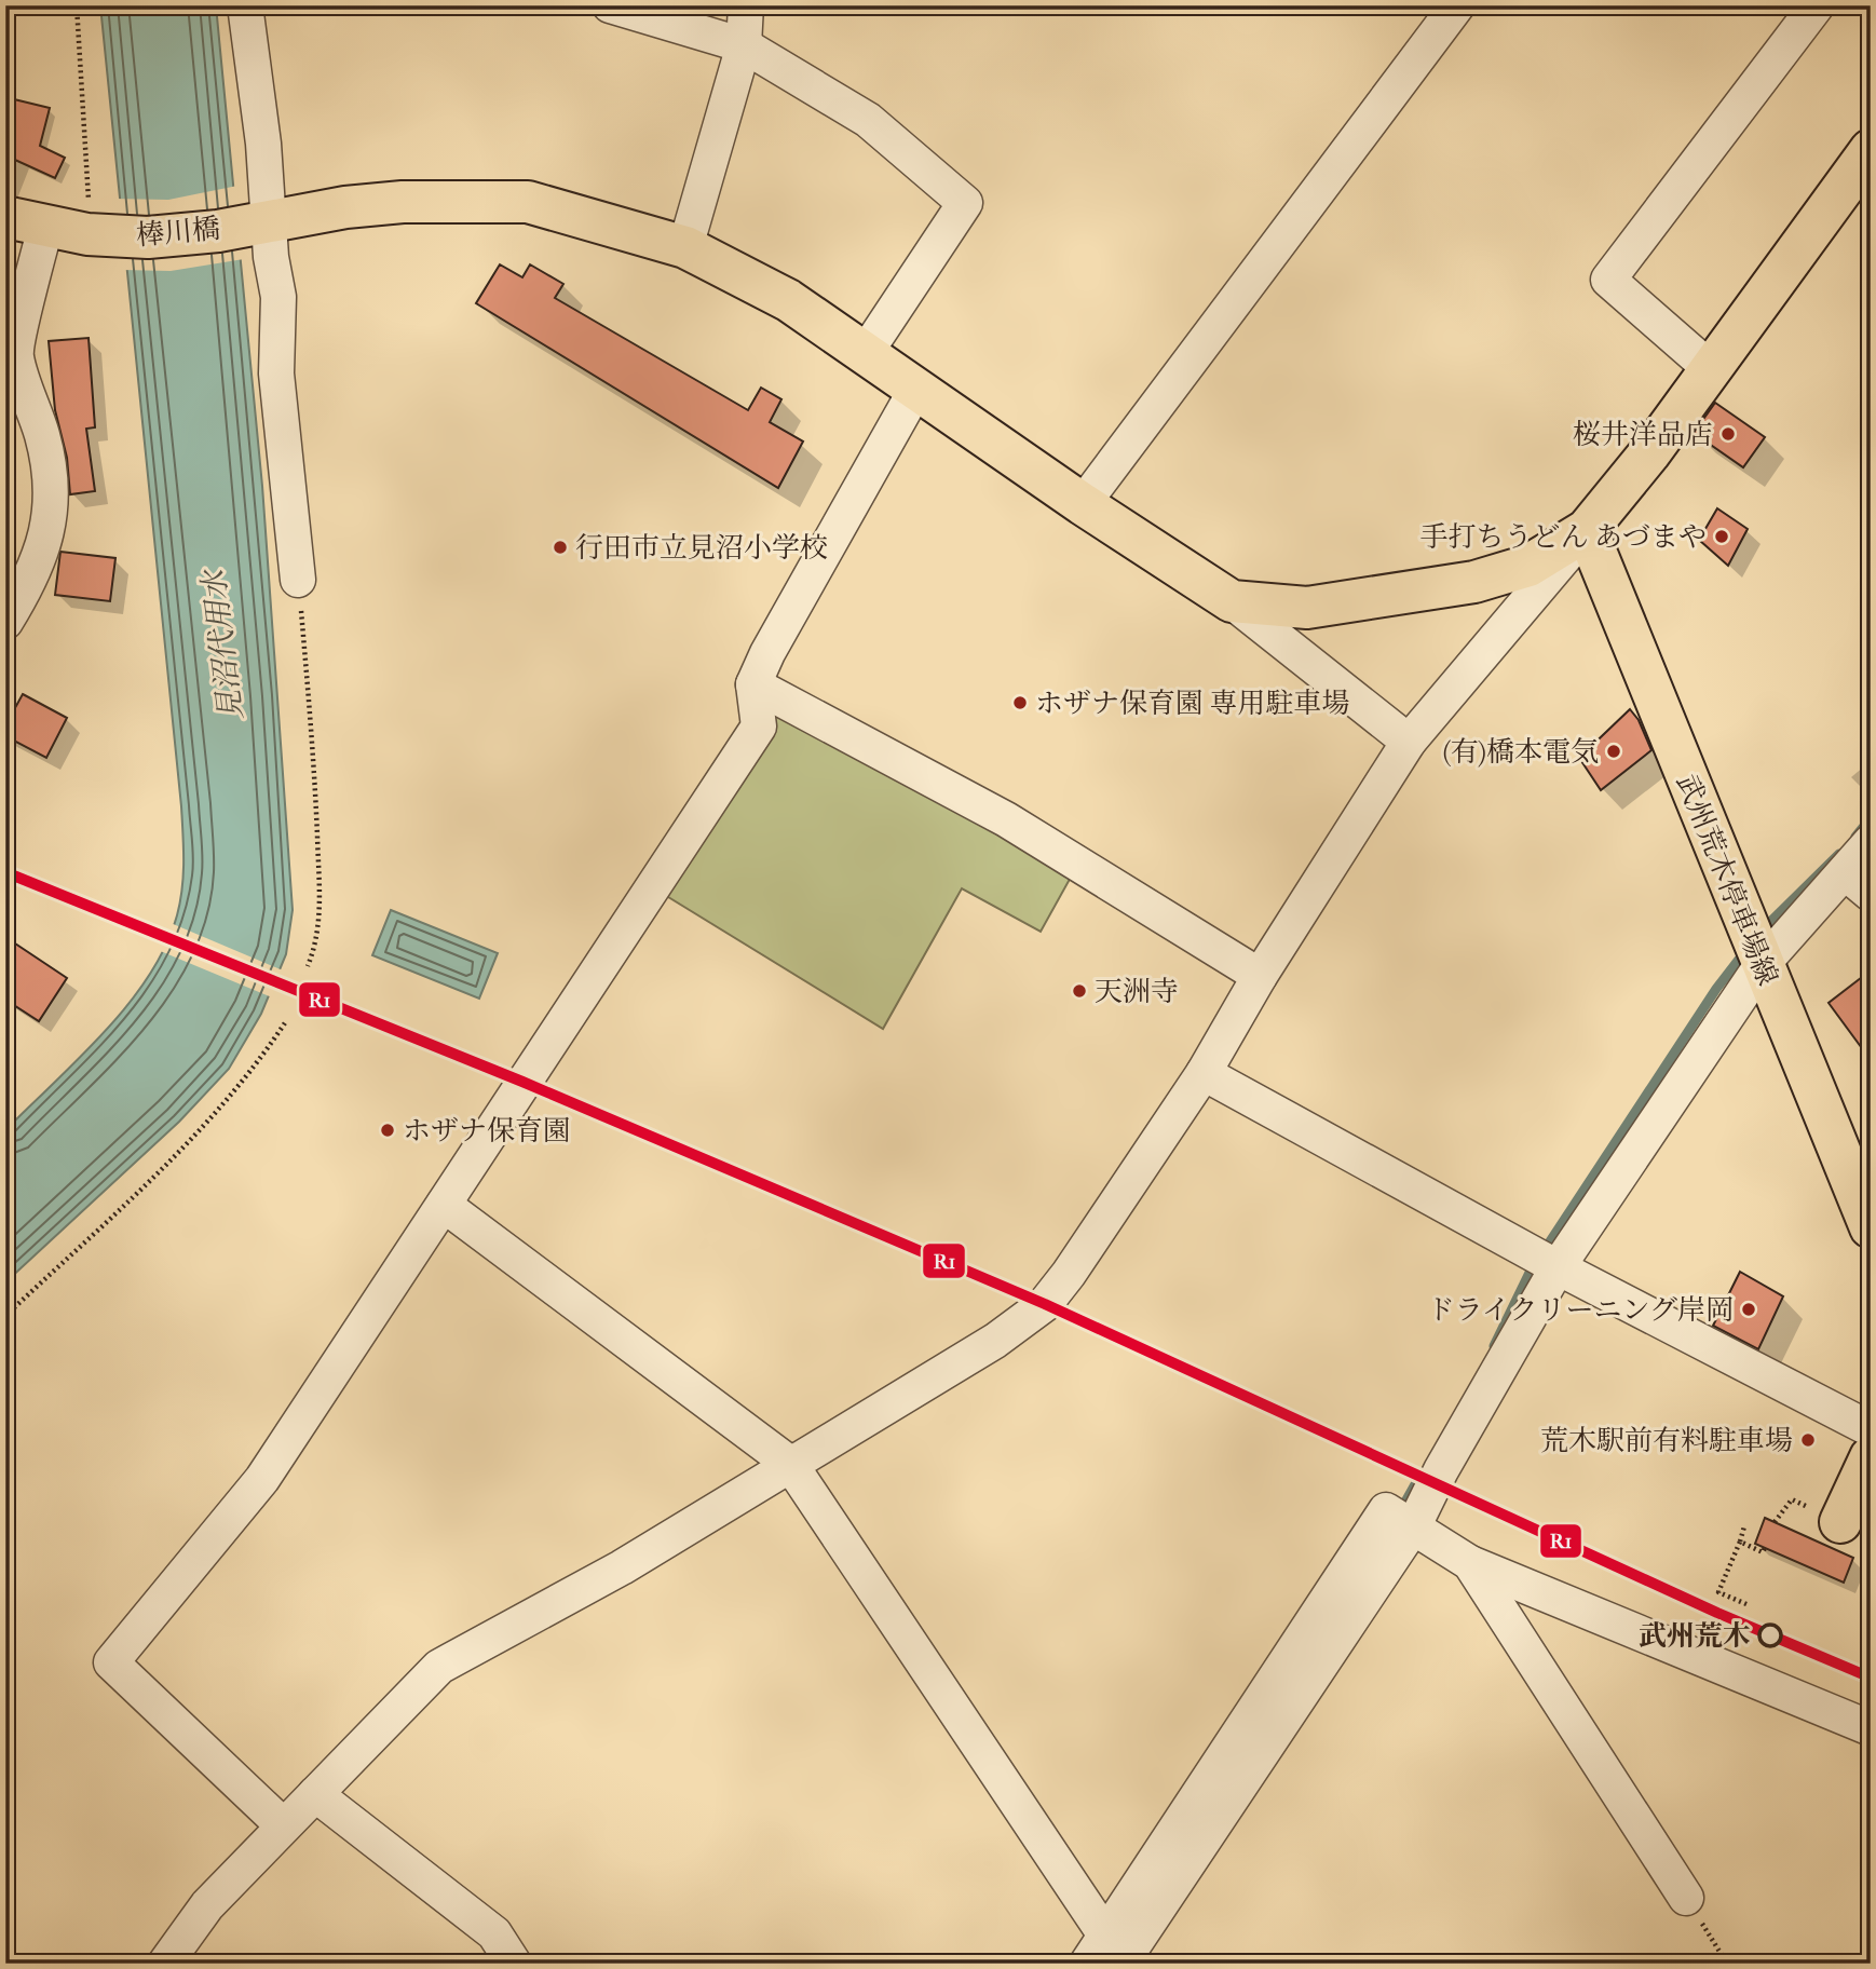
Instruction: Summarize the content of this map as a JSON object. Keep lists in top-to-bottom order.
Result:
{
  "streets": {
    "main road": ["棒川橋", "武州荒木停車場線"]
  },
  "water": ["見沼代用水"],
  "places": [
    "桜井洋品店",
    "手打ちうどん あづまや",
    "行田市立見沼小学校",
    "ホザナ保育園 専用駐車場",
    "(有)橋本電気",
    "天洲寺",
    "ホザナ保育園",
    "ドライクリーニング岸岡",
    "荒木駅前有料駐車場",
    "武州荒木"
  ],
  "lines": ["transit line R1"]
}
